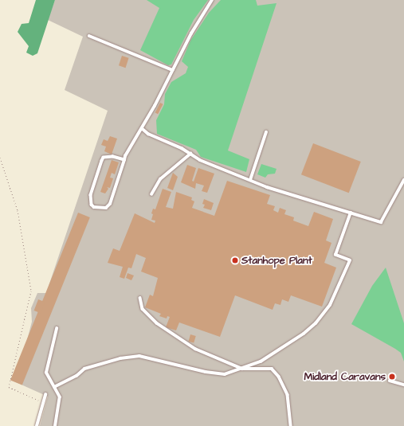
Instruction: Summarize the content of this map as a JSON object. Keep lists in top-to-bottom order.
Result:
{
  "places": ["Stanhope Plant", "Midland Caravans"]
}
